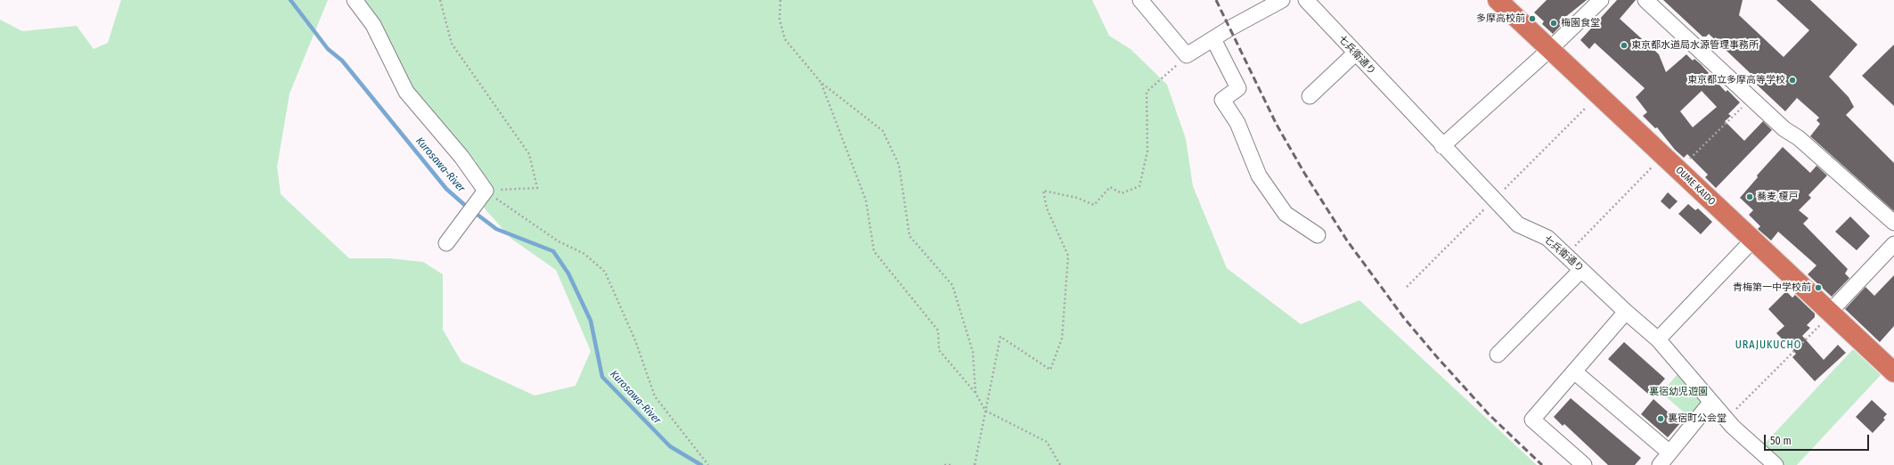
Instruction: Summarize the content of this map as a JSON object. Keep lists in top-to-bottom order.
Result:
{
  "streets": {
    "highway": ["OUME KAIDO"],
    "street": ["七兵衛通り"]
  },
  "districts": ["URAJUKUCHO"],
  "water": ["Kurosawa-River"],
  "parks": ["裏宿幼児遊園"],
  "places": [
    "多摩高校前",
    "梅園食堂",
    "東京都水道局水源管理事務所",
    "東京都立多摩高等学校",
    "蕎麦 榎戸",
    "青梅第一中学校前",
    "裏宿町公会堂"
  ],
  "scale_bar": "50 m"
}
